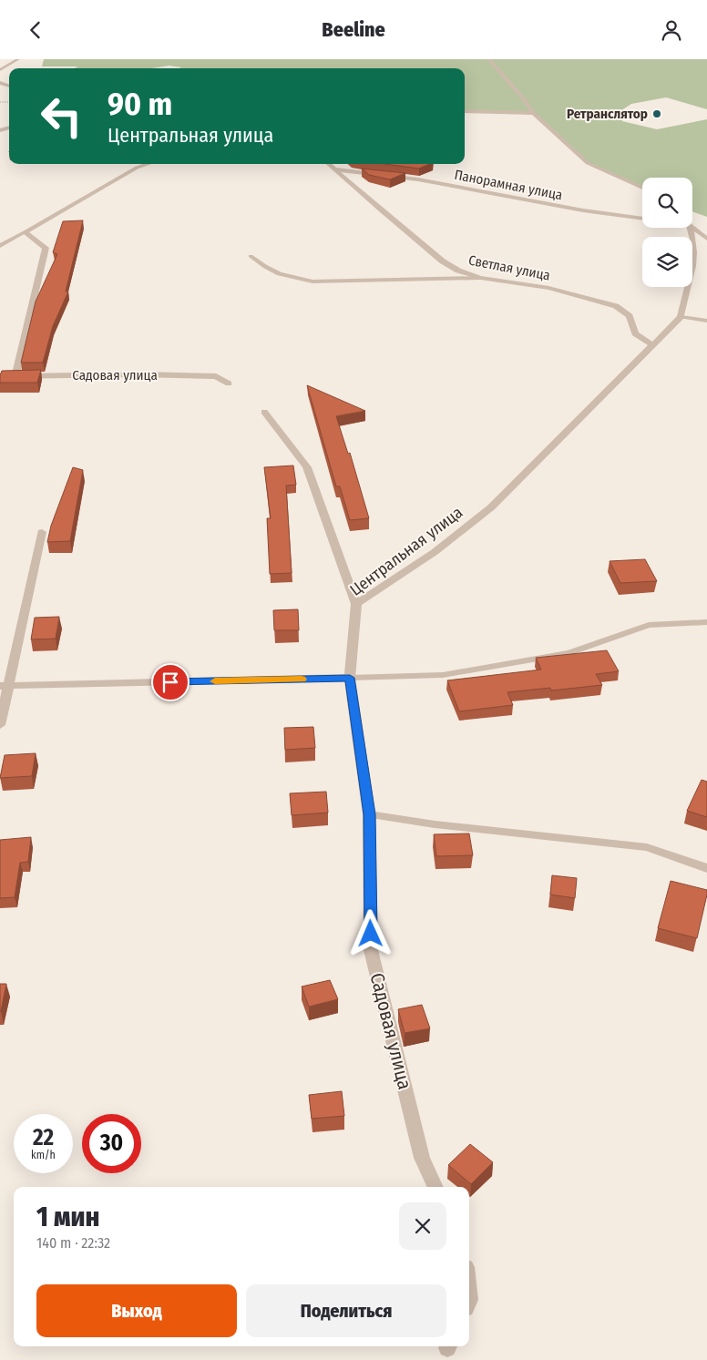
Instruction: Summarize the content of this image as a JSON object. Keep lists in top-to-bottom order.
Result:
{
  "streets": {
    "street": [
      "Панорамная улица",
      "Светлая улица",
      "Садовая улица",
      "Центральная улица"
    ]
  },
  "crossings": [
    ["Панорамная улица", "Светлая улица"],
    ["Светлая улица", "Центральная улица"],
    ["Садовая улица", "Центральная улица"]
  ],
  "places": ["Ретранслятор"],
  "page": {
    "header": "Beeline",
    "turn": ["90 m", "Центральная улица"],
    "speed": "22 km/h",
    "limit": "30",
    "heading": ["1 мин", "140 m · 22:32"],
    "buttons": ["Выход", "Поделиться"]
  }
}
